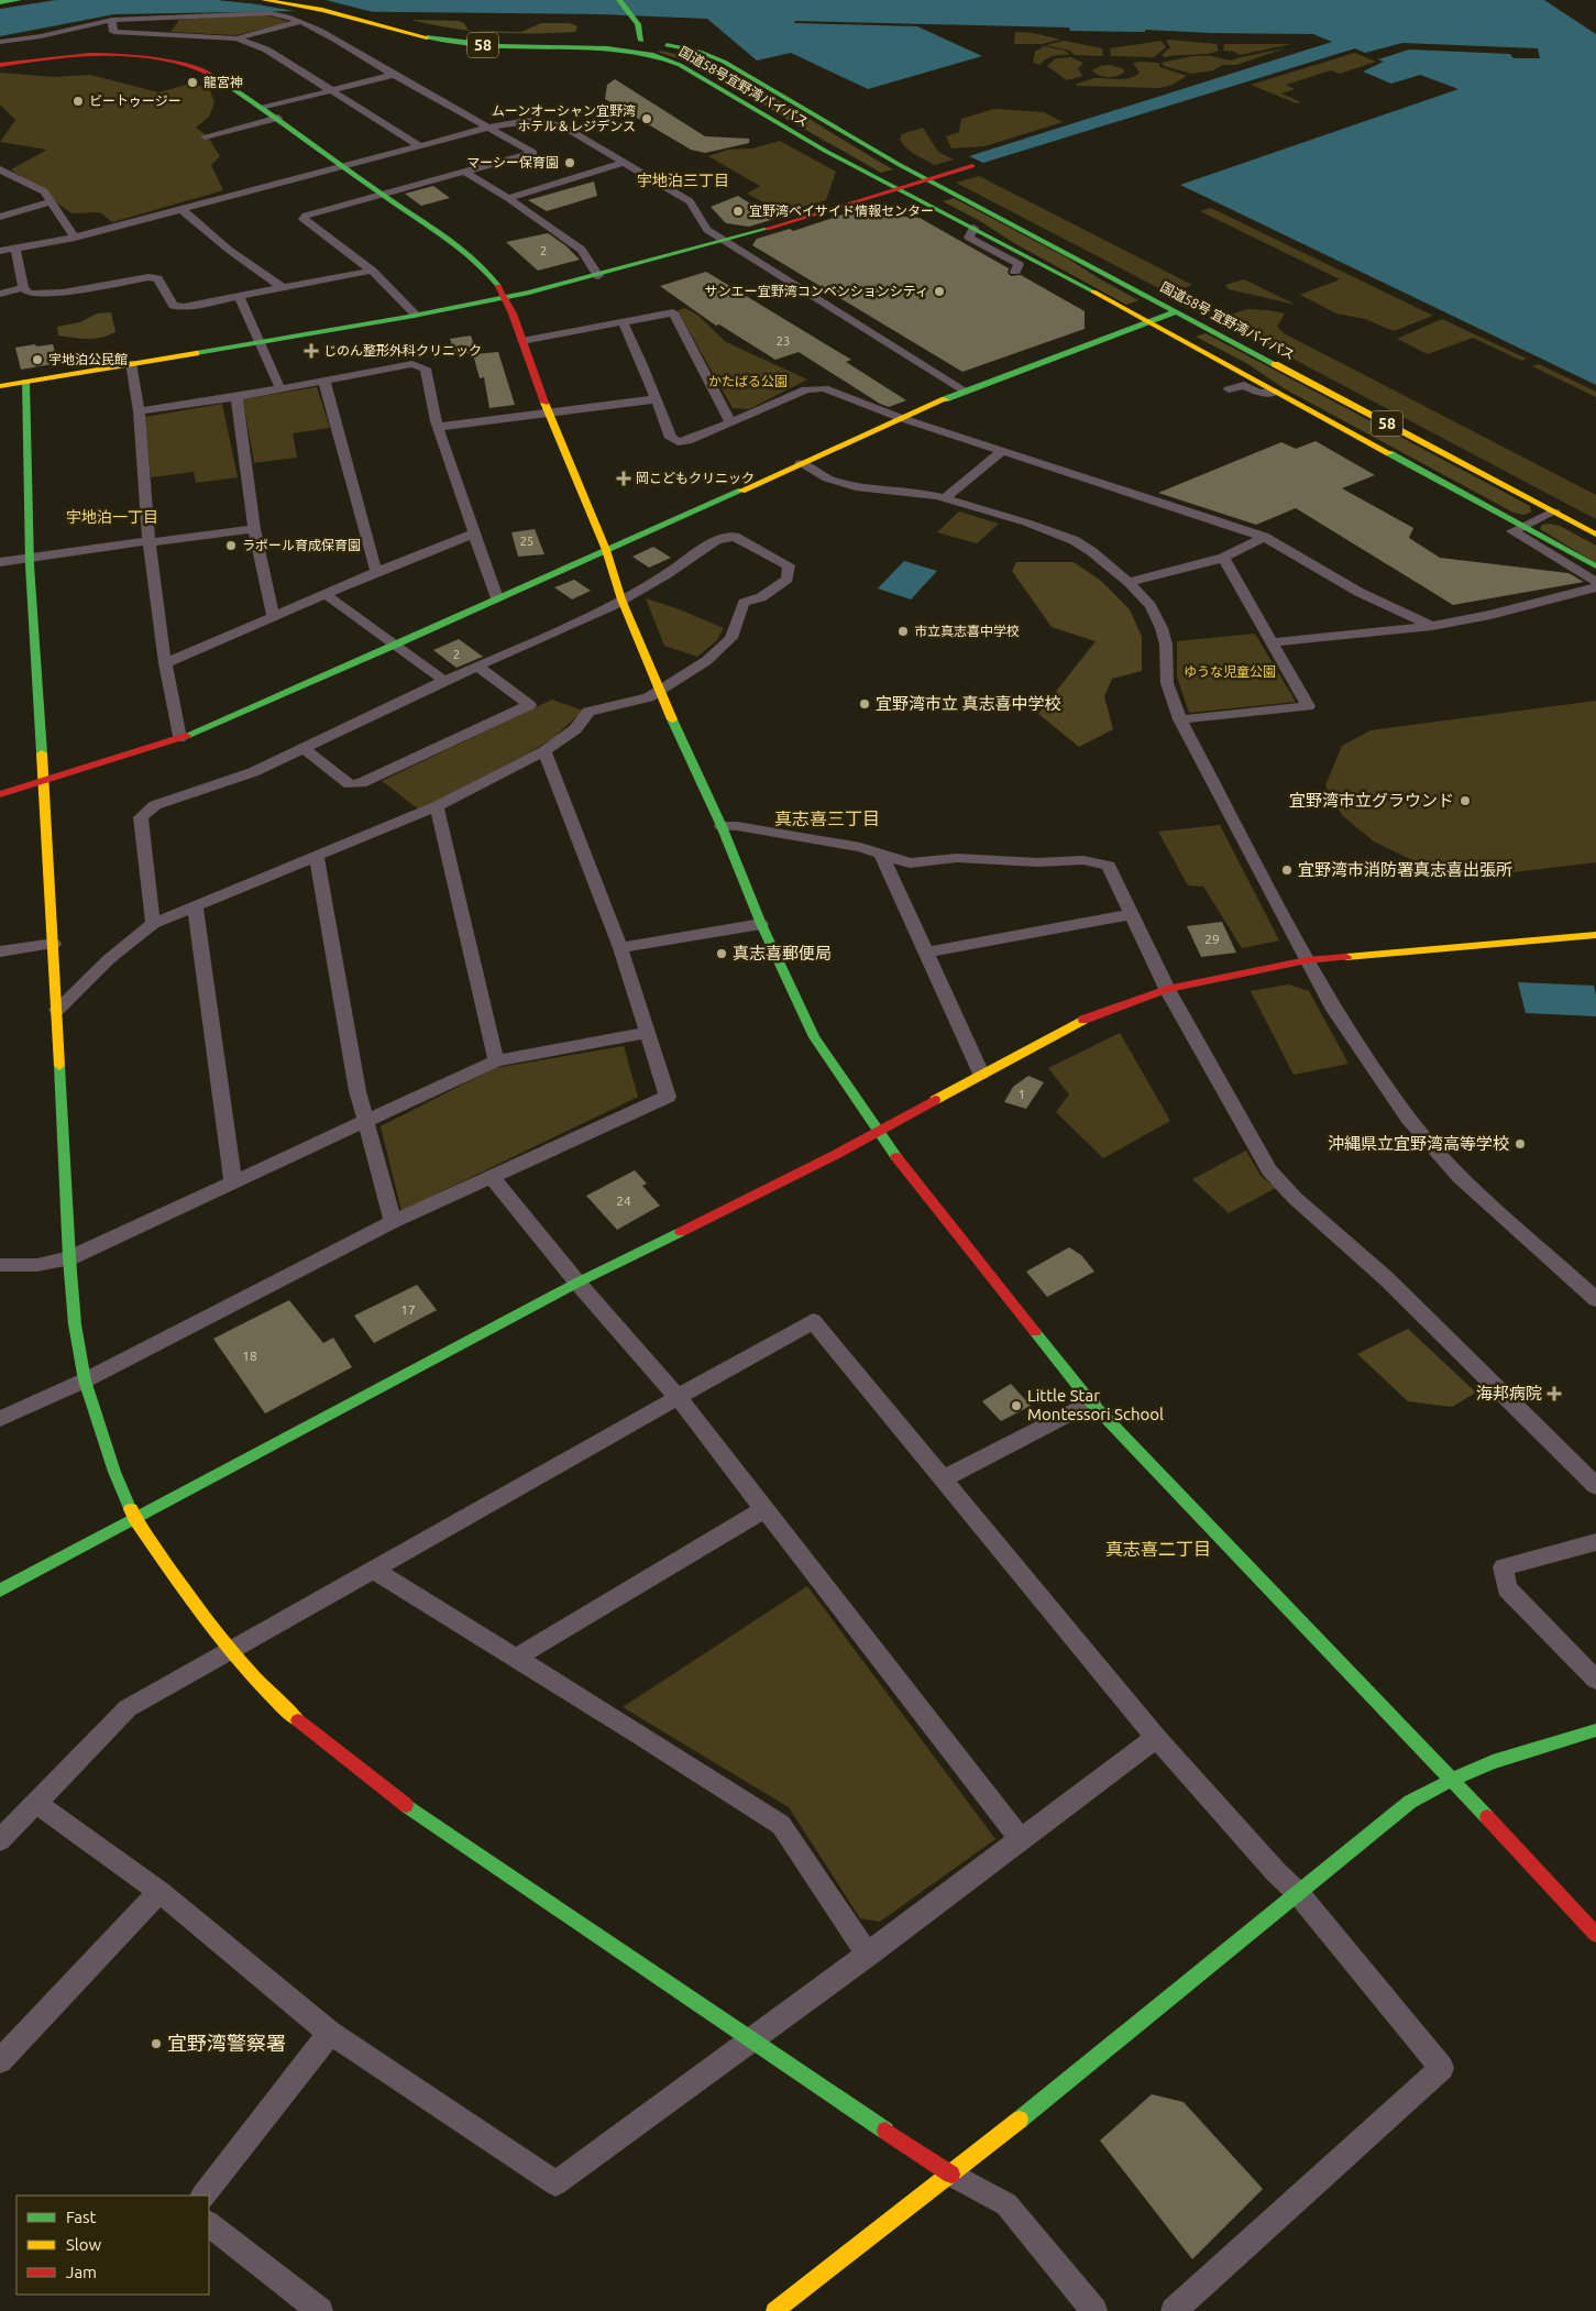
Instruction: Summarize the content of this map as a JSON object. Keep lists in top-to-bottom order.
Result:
{
  "streets": {
    "main road": ["58", "国道58号宜野湾バイパス", "国道58号 宜野湾バイパス"]
  },
  "crossings": [
    ["58", "国道58号宜野湾バイパス"],
    ["国道58号宜野湾バイパス", "国道58号 宜野湾バイパス"]
  ],
  "districts": [
    "宇地泊三丁目",
    "宇地泊一丁目",
    "真志喜三丁目",
    "真志喜二丁目"
  ],
  "parks": ["かたばる公園", "ゆうな児童公園"],
  "places": {
    "other": [
      "龍宮神",
      "ビートゥージー",
      "ムーンオーシャン宜野湾 ホテル＆レジデンス",
      "マーシー保育園",
      "宜野湾ベイサイド情報センター",
      "サンエー宜野湾コンベンションシティ",
      "宇地泊公民館",
      "ラポール育成保育園",
      "市立真志喜中学校",
      "宜野湾市立 真志喜中学校",
      "宜野湾市立グラウンド",
      "宜野湾市消防署真志喜出張所",
      "真志喜郵便局",
      "沖縄県立宜野湾高等学校",
      "Little Star Montessori School",
      "宜野湾警察署"
    ],
    "health": ["じのん整形外科クリニック", "岡こどもクリニック", "海邦病院"]
  },
  "house_numbers": [
    "2",
    "23",
    "25",
    "2",
    "29",
    "1",
    "24",
    "17",
    "18"
  ],
  "legend": ["Fast", "Slow", "Jam"]
}
